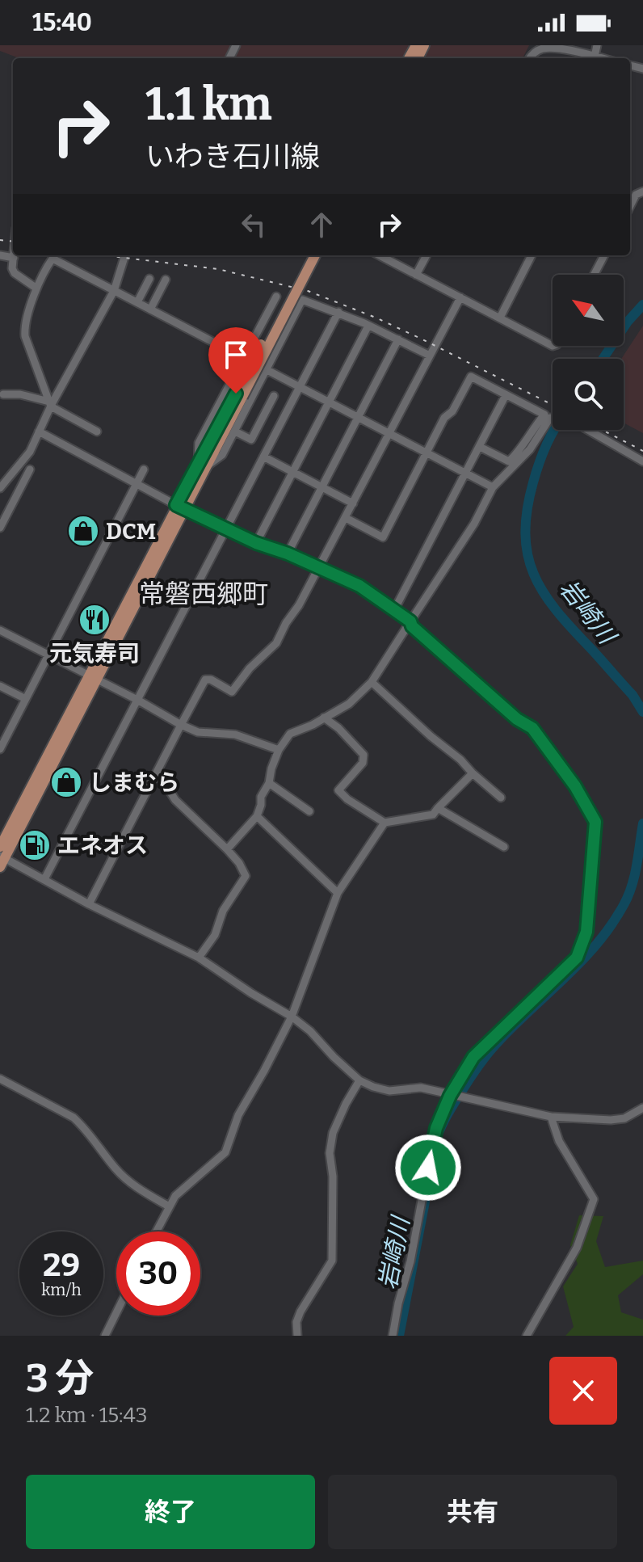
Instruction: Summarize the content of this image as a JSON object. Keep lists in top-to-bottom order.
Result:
{
  "districts": ["常磐西郷町"],
  "water": ["岩崎川"],
  "places": {
    "shop": ["DCM", "しまむら"],
    "restaurant": ["元気寿司"],
    "fuel station": ["エネオス"]
  },
  "north": "top left",
  "page": {
    "status": "15:40",
    "turn": ["1.1 km", "いわき石川線"],
    "speed": "29 km/h",
    "limit": "30",
    "heading": ["3 分", "1.2 km · 15:43"],
    "buttons": ["終了", "共有"]
  }
}
